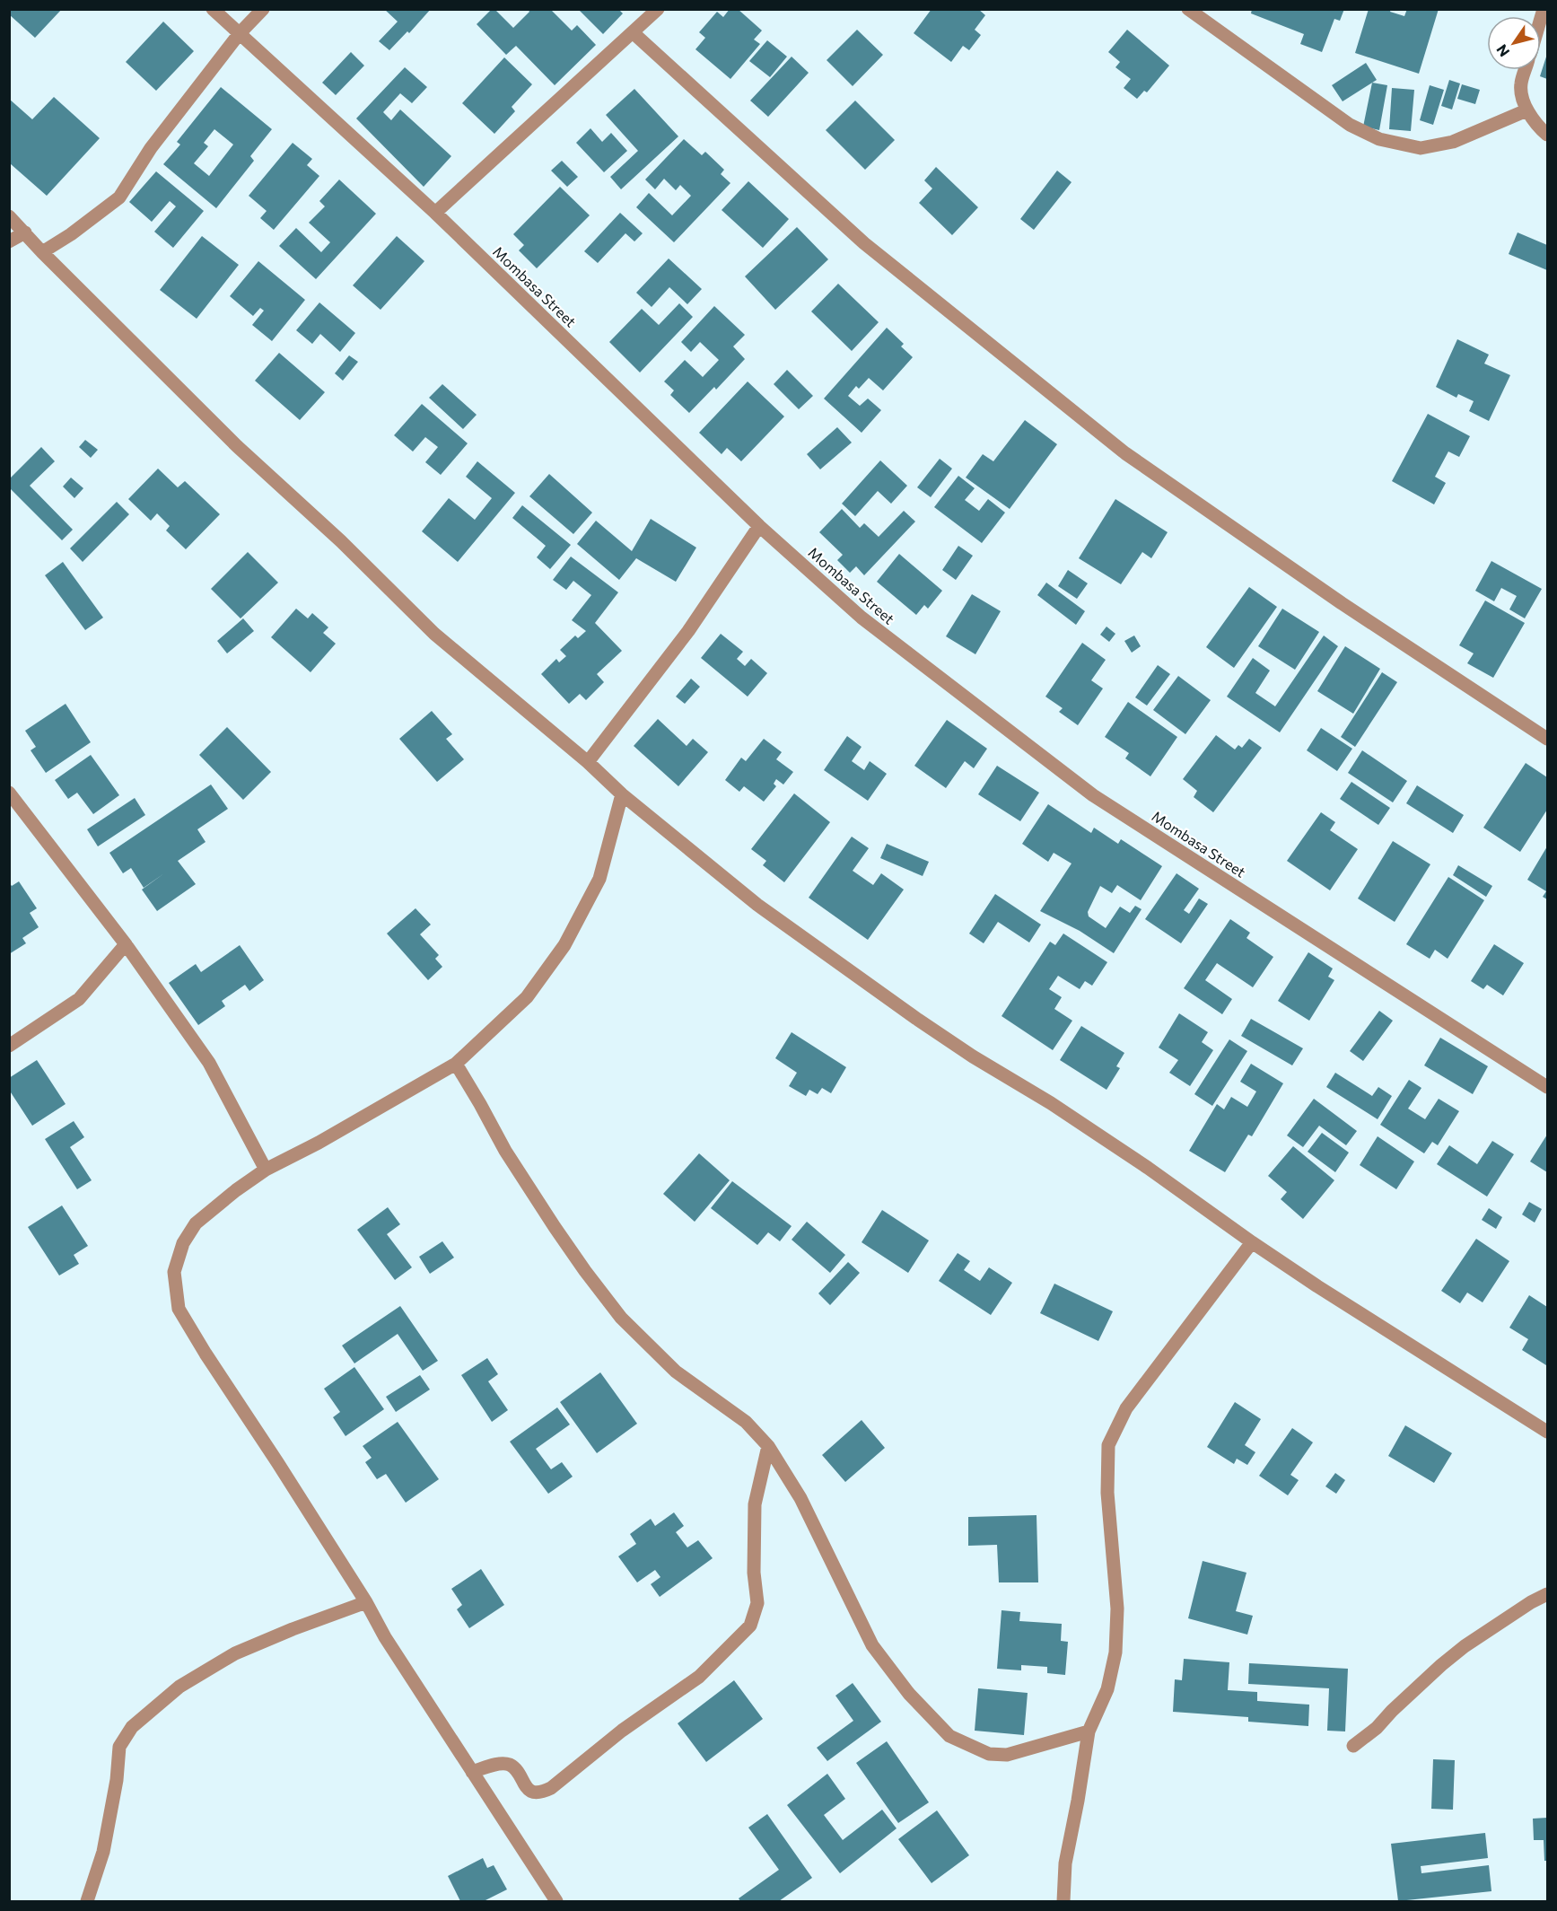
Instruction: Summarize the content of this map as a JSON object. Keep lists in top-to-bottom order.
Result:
{
  "streets": {
    "street": ["Mombasa Street"]
  },
  "north": "bottom left"
}
